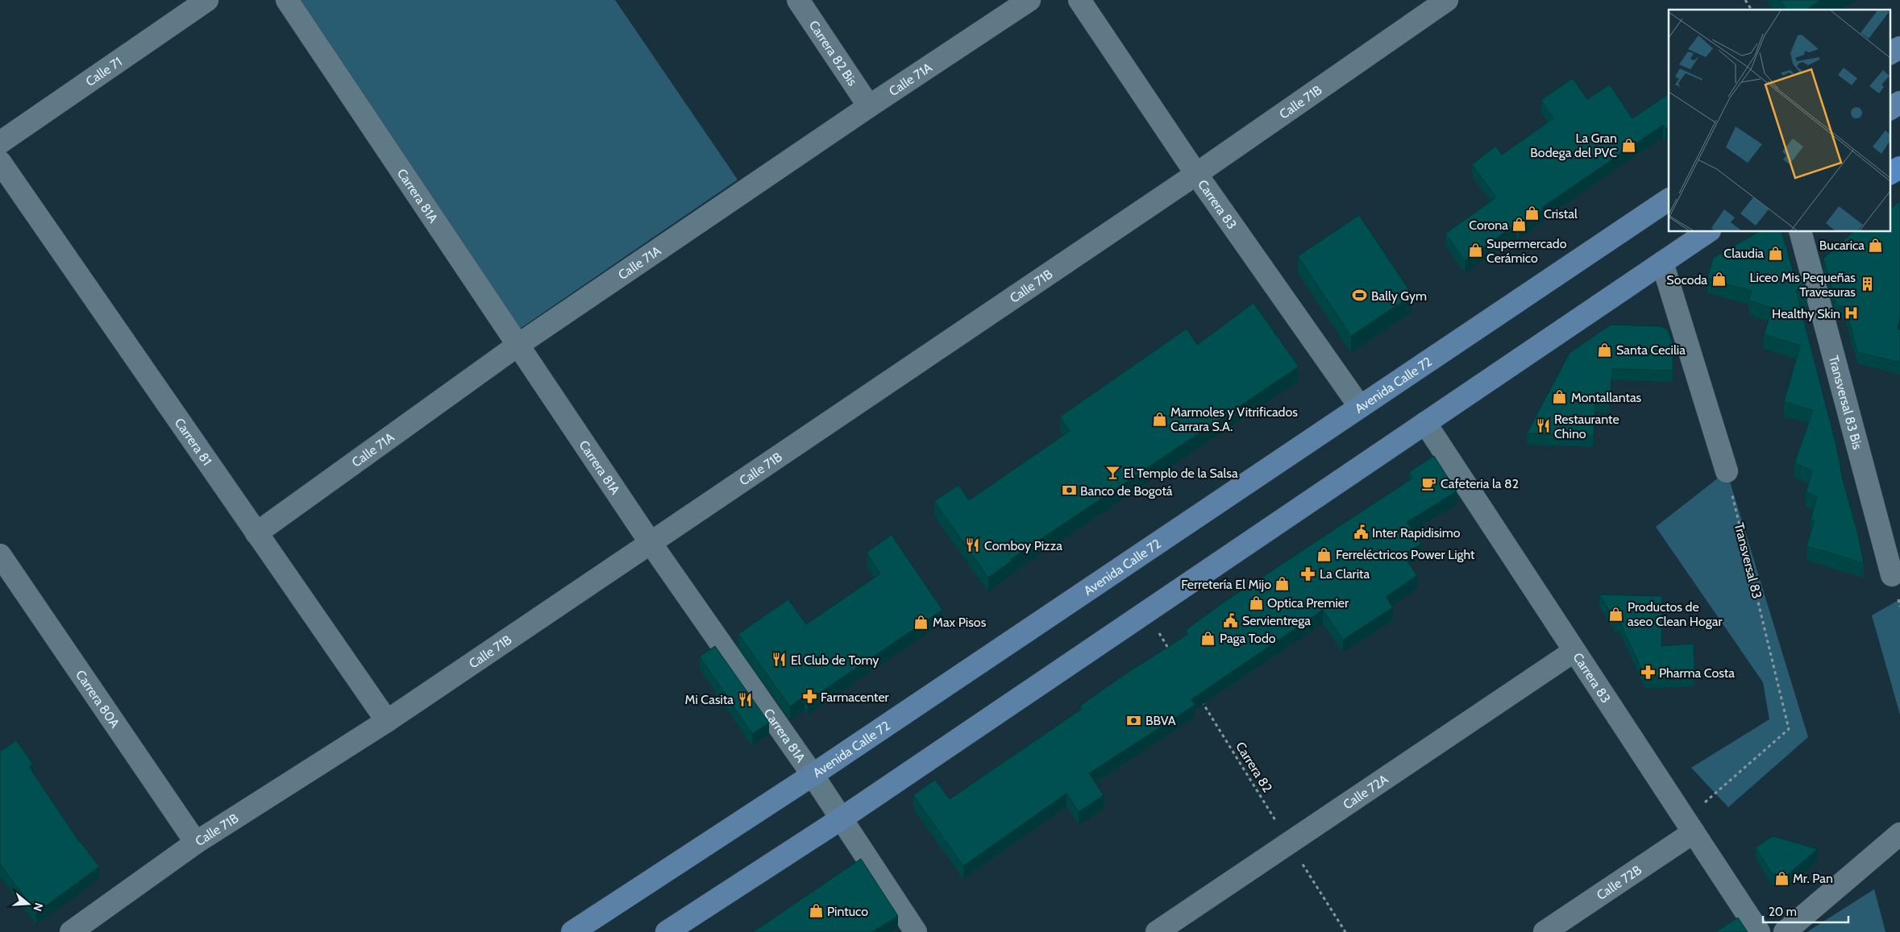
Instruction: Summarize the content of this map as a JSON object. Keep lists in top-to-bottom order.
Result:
{
  "streets": {
    "main road": ["Avenida Calle 72"],
    "street": [
      "Carrera 82 Bis",
      "Calle 71",
      "Calle 71A",
      "Calle 71B",
      "Carrera 81A",
      "Carrera 83",
      "Transversal 83 Bis",
      "Carrera 81",
      "Carrera 80A",
      "Calle 72A",
      "Calle 72B"
    ],
    "path": ["Transversal 83", "Carrera 82"]
  },
  "crossings": [
    ["Carrera 82 Bis", "Calle 71A"],
    ["Calle 71A", "Carrera 81A"],
    ["Calle 71A", "Carrera 81"],
    ["Calle 71B", "Carrera 81A"],
    ["Calle 71B", "Carrera 83"],
    ["Calle 71B", "Carrera 81"],
    ["Calle 71B", "Carrera 80A"],
    ["Carrera 81A", "Avenida Calle 72"],
    ["Carrera 83", "Avenida Calle 72"],
    ["Carrera 83", "Transversal 83"],
    ["Carrera 83", "Calle 72A"],
    ["Carrera 83", "Calle 72B"],
    ["Transversal 83", "Calle 72B"],
    ["Carrera 82", "Calle 72A"]
  ],
  "places": {
    "shop": [
      "La Gran Bodega del PVC",
      "Cristal",
      "Corona",
      "Bucarica",
      "Supermercado Cerámico",
      "Claudia",
      "Socoda",
      "Santa Cecilia",
      "Montallantas",
      "Marmoles y Vitrificados Carrara S.A.",
      "Ferreléctricos Power Light",
      "Ferretería El Mijo",
      "Optica Premier",
      "Productos de aseo Clean Hogar",
      "Max Pisos",
      "Paga Todo",
      "Mr. Pan",
      "Pintuco"
    ],
    "building": ["Liceo Mis Pequeñas Travesuras"],
    "sports": ["Bally Gym"],
    "hospital": ["Healthy Skin"],
    "restaurant": [
      "Restaurante Chino",
      "Comboy Pizza",
      "El Club de Tomy",
      "Mi Casita"
    ],
    "bar": ["El Templo de la Salsa"],
    "cafe": ["Cafeteria la 82"],
    "bank": ["Banco de Bogotá", "BBVA"],
    "public building": ["Inter Rapidisimo", "Servientrega"],
    "pharmacy": ["La Clarita", "Pharma Costa", "Farmacenter"]
  },
  "scale_bar": "20 m",
  "north": "right"
}
